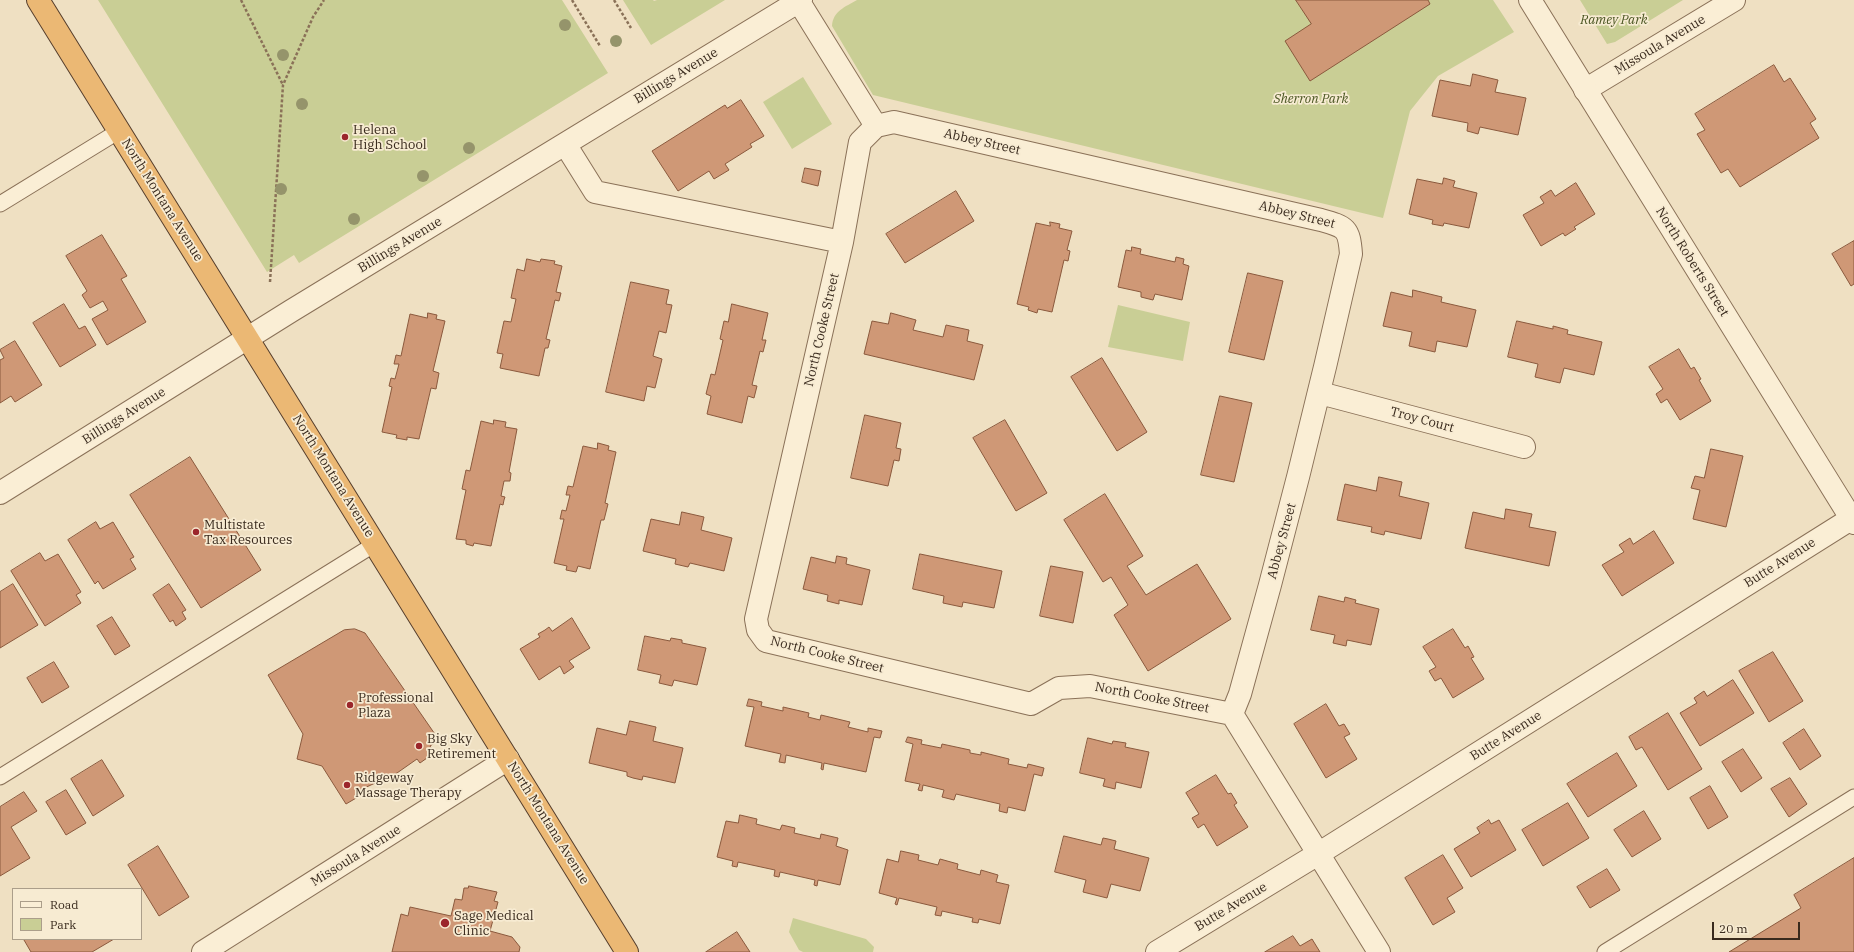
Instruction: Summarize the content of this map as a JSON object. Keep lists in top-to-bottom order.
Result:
{
  "streets": {
    "highway": ["North Montana Avenue"],
    "street": [
      "Missoula Avenue",
      "Billings Avenue",
      "Abbey Street",
      "North Roberts Street",
      "North Cooke Street",
      "Troy Court",
      "Butte Avenue"
    ]
  },
  "crossings": [
    ["Missoula Avenue", "North Montana Avenue"],
    ["Missoula Avenue", "North Roberts Street"],
    ["Billings Avenue", "North Montana Avenue"],
    ["Abbey Street", "North Cooke Street"],
    ["Abbey Street", "Troy Court"],
    ["North Roberts Street", "Butte Avenue"]
  ],
  "parks": ["Ramey Park", "Sherron Park"],
  "places": [
    "Helena High School",
    "Multistate Tax Resources",
    "Professional Plaza",
    "Big Sky Retirement",
    "Ridgeway Massage Therapy",
    "Sage Medical Clinic"
  ],
  "legend": ["Road", "Park"],
  "scale_bar": "20 m"
}
